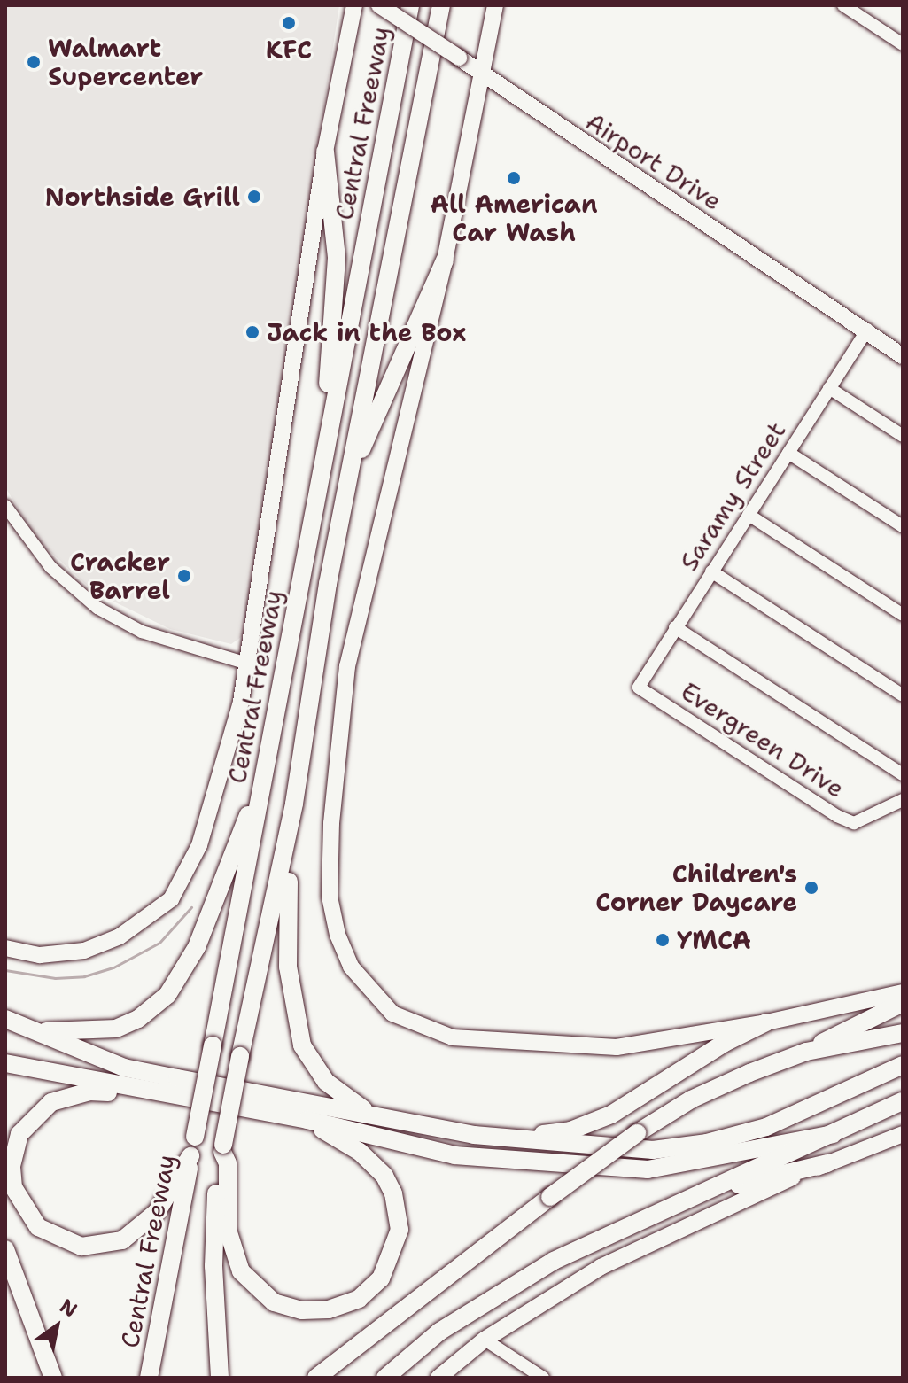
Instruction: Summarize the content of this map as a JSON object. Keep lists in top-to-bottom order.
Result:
{
  "streets": {
    "highway": ["Central Freeway"],
    "main road": ["Airport Drive"],
    "street": ["Saramy Street", "Evergreen Drive"]
  },
  "crossings": [
    ["Airport Drive", "Saramy Street"],
    ["Saramy Street", "Evergreen Drive"]
  ],
  "places": [
    "KFC",
    "Walmart Supercenter",
    "All American Car Wash",
    "Northside Grill",
    "Jack in the Box",
    "Cracker Barrel",
    "Children's Corner Daycare",
    "YMCA"
  ],
  "north": "top right"
}
